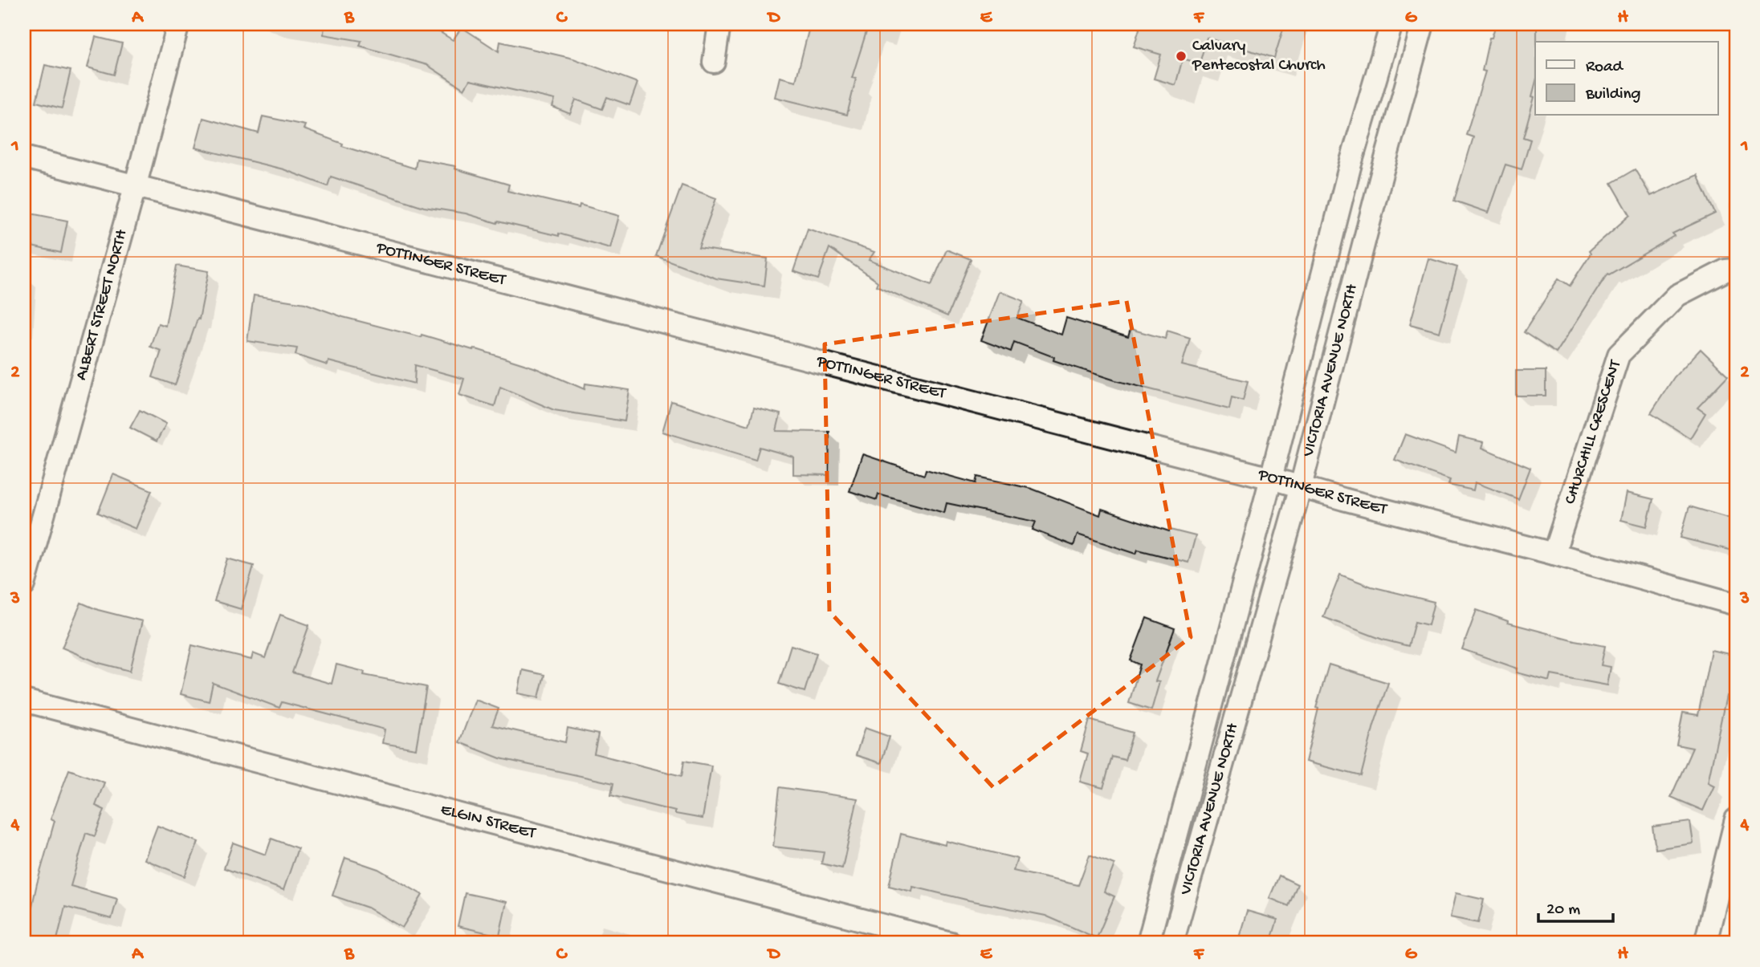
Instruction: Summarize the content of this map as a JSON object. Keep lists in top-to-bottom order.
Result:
{
  "streets": {
    "street": [
      "POTTINGER STREET",
      "ALBERT STREET NORTH",
      "VICTORIA AVENUE NORTH",
      "CHURCHILL CRESCENT",
      "ELGIN STREET"
    ]
  },
  "crossings": [
    ["POTTINGER STREET", "ALBERT STREET NORTH"],
    ["POTTINGER STREET", "VICTORIA AVENUE NORTH"],
    ["POTTINGER STREET", "CHURCHILL CRESCENT"]
  ],
  "places": ["Calvary Pentecostal Church"],
  "legend": ["Road", "Building"],
  "scale_bar": "20 m",
  "grid": {
    "columns": [
      "A",
      "B",
      "C",
      "D",
      "E",
      "F",
      "G",
      "H"
    ],
    "rows": [
      "1",
      "2",
      "3",
      "4"
    ]
  }
}
